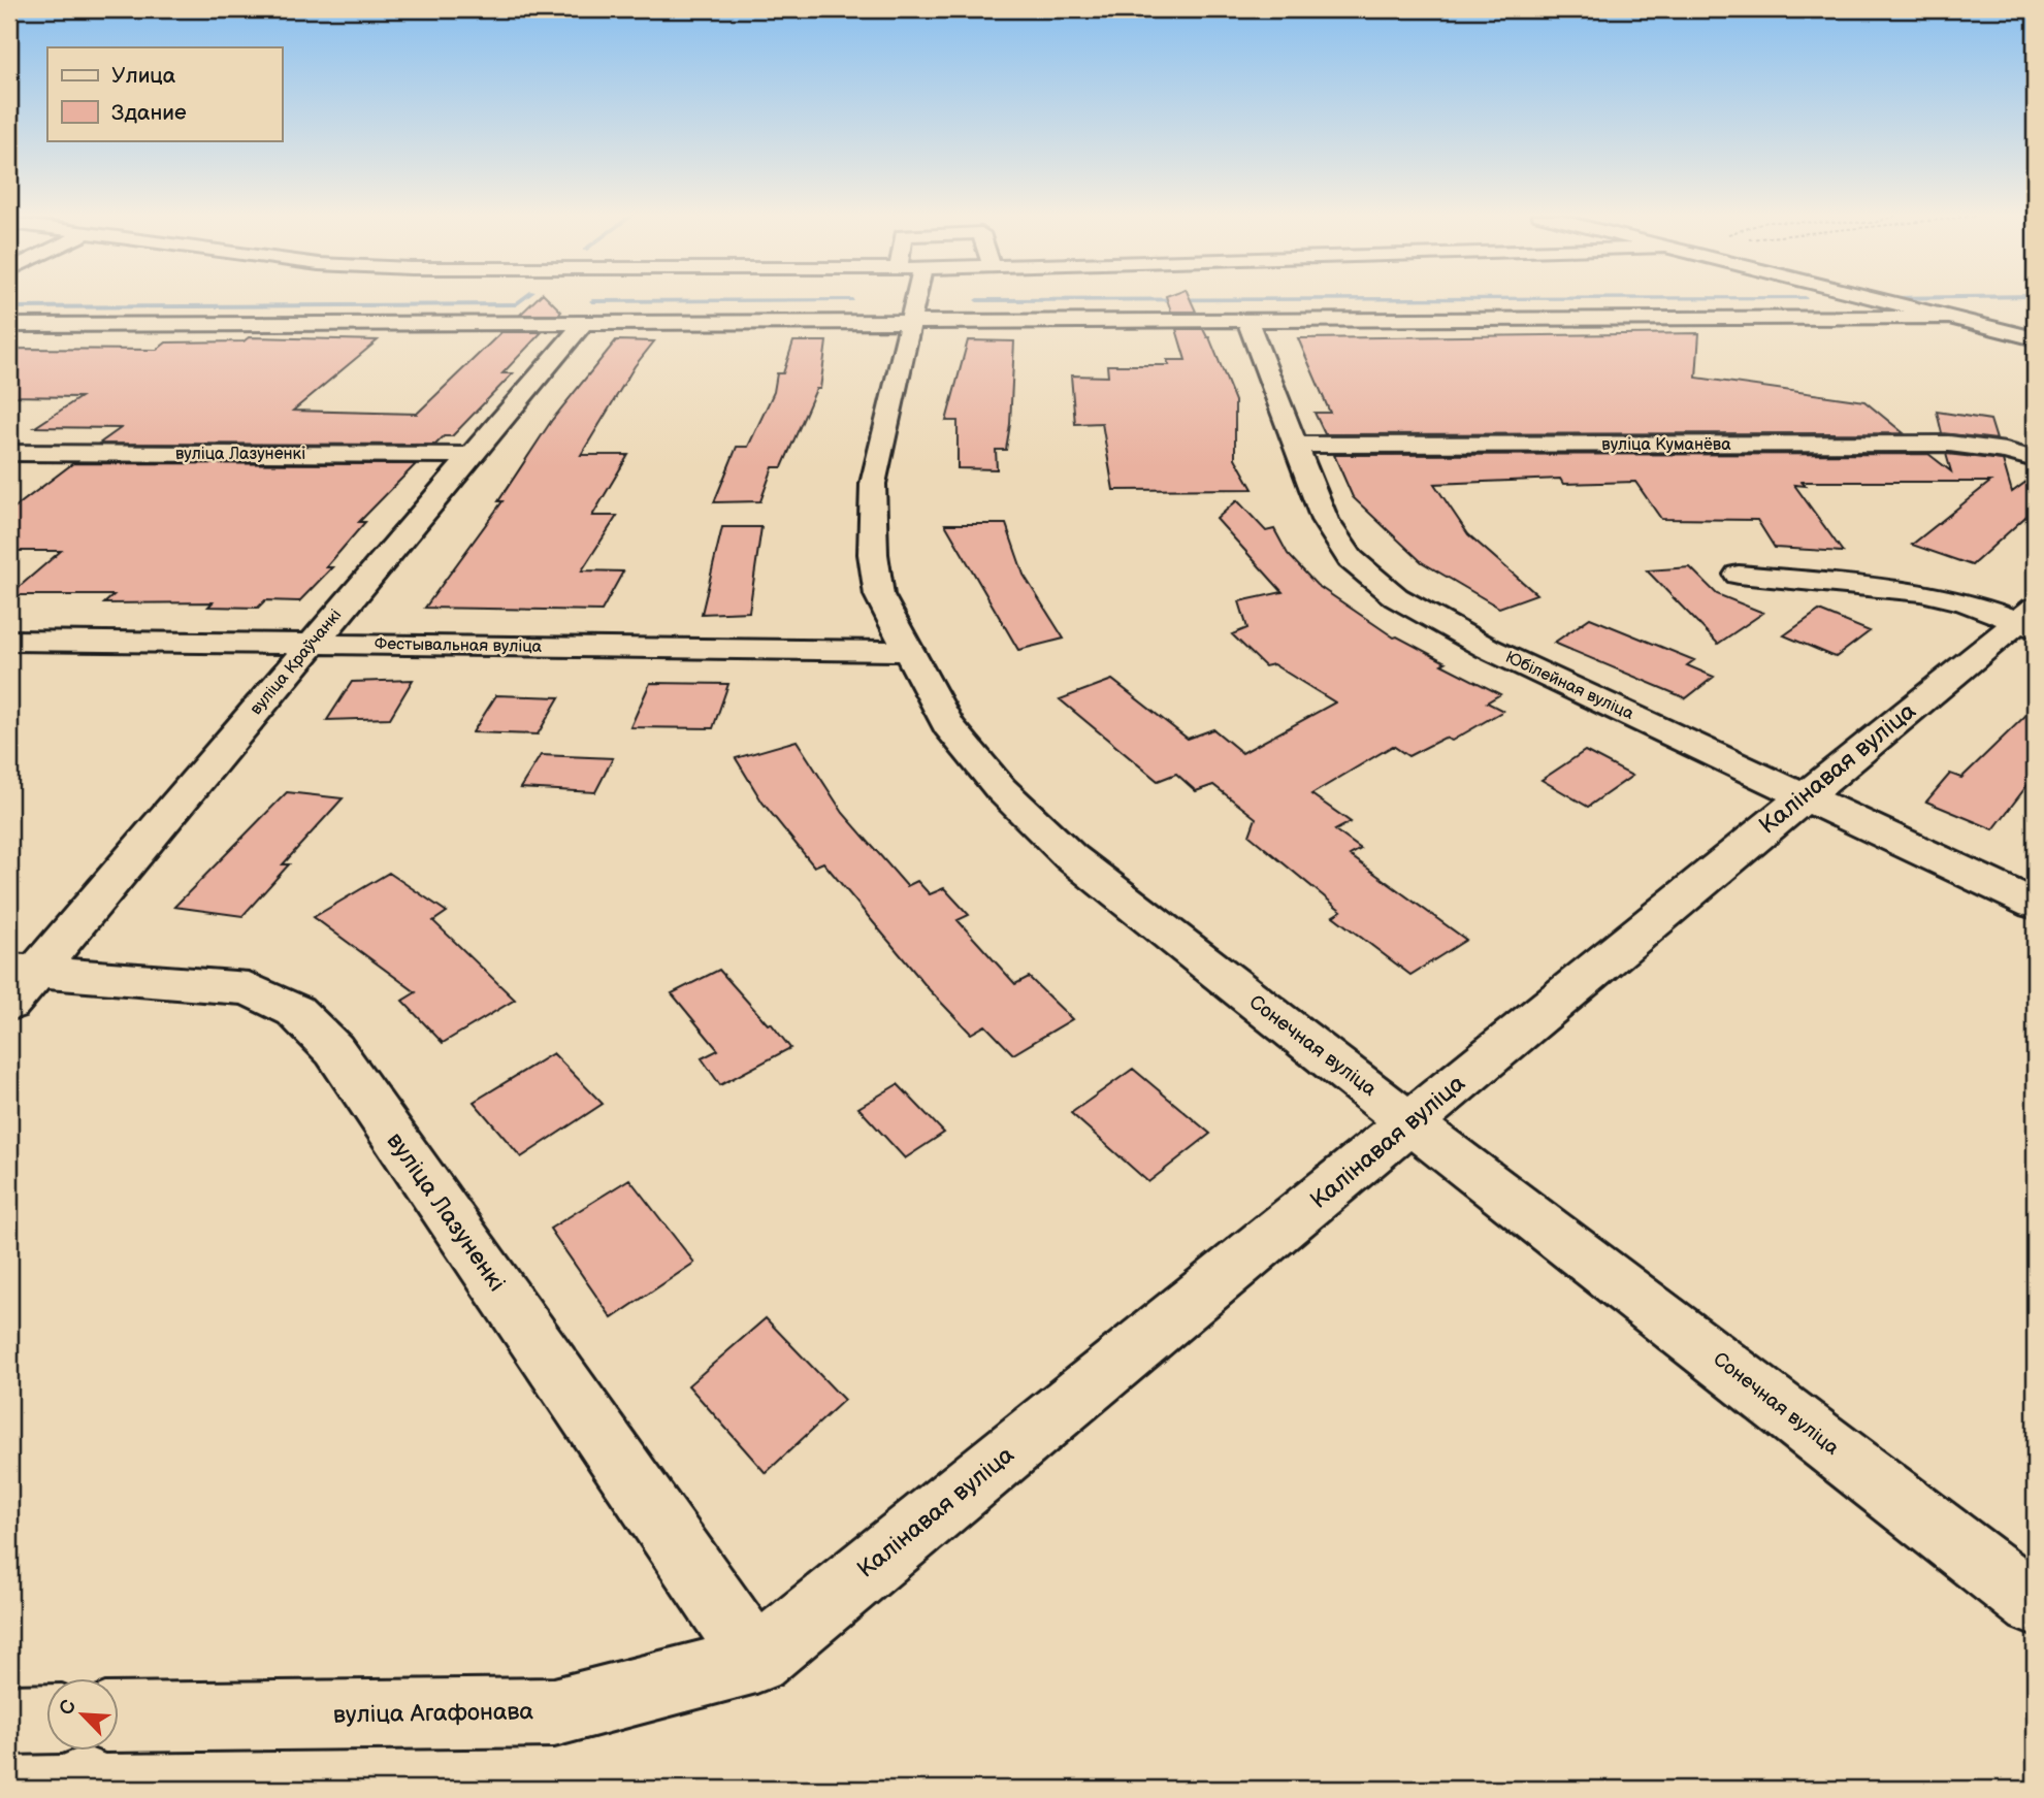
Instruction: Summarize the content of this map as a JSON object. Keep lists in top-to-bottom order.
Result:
{
  "streets": {
    "street": [
      "вуліца Куманёва",
      "вуліца Лазуненкі",
      "Фестывальная вуліца",
      "вуліца Краўчанкі",
      "Юбілейная вуліца",
      "Калінавая вуліца",
      "Сонечная вуліца",
      "вуліца Агафонава"
    ]
  },
  "crossings": [
    ["вуліца Куманёва", "Юбілейная вуліца"],
    ["вуліца Лазуненкі", "вуліца Краўчанкі"],
    ["вуліца Лазуненкі", "Калінавая вуліца"],
    ["вуліца Лазуненкі", "вуліца Агафонава"],
    ["Фестывальная вуліца", "вуліца Краўчанкі"],
    ["Фестывальная вуліца", "Сонечная вуліца"],
    ["Юбілейная вуліца", "Калінавая вуліца"],
    ["Калінавая вуліца", "Сонечная вуліца"],
    ["Калінавая вуліца", "вуліца Агафонава"]
  ],
  "legend": ["Улица", "Здание"],
  "north": "top left"
}
